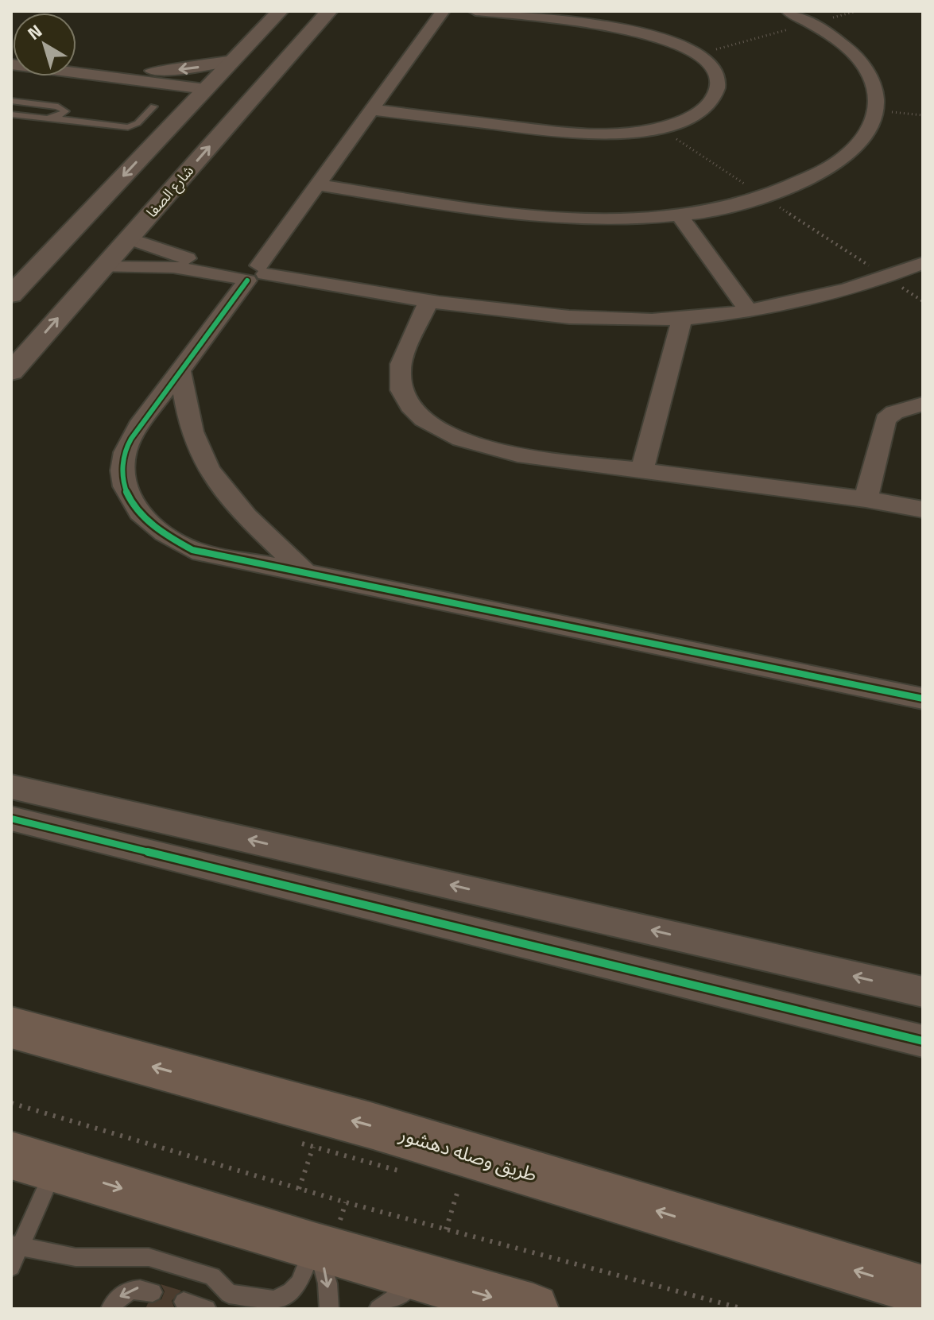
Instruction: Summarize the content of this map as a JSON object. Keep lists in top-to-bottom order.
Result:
{
  "streets": {
    "main road": ["طريق وصله دهشور"],
    "street": ["شارع الصفا"]
  },
  "north": "top left"
}
